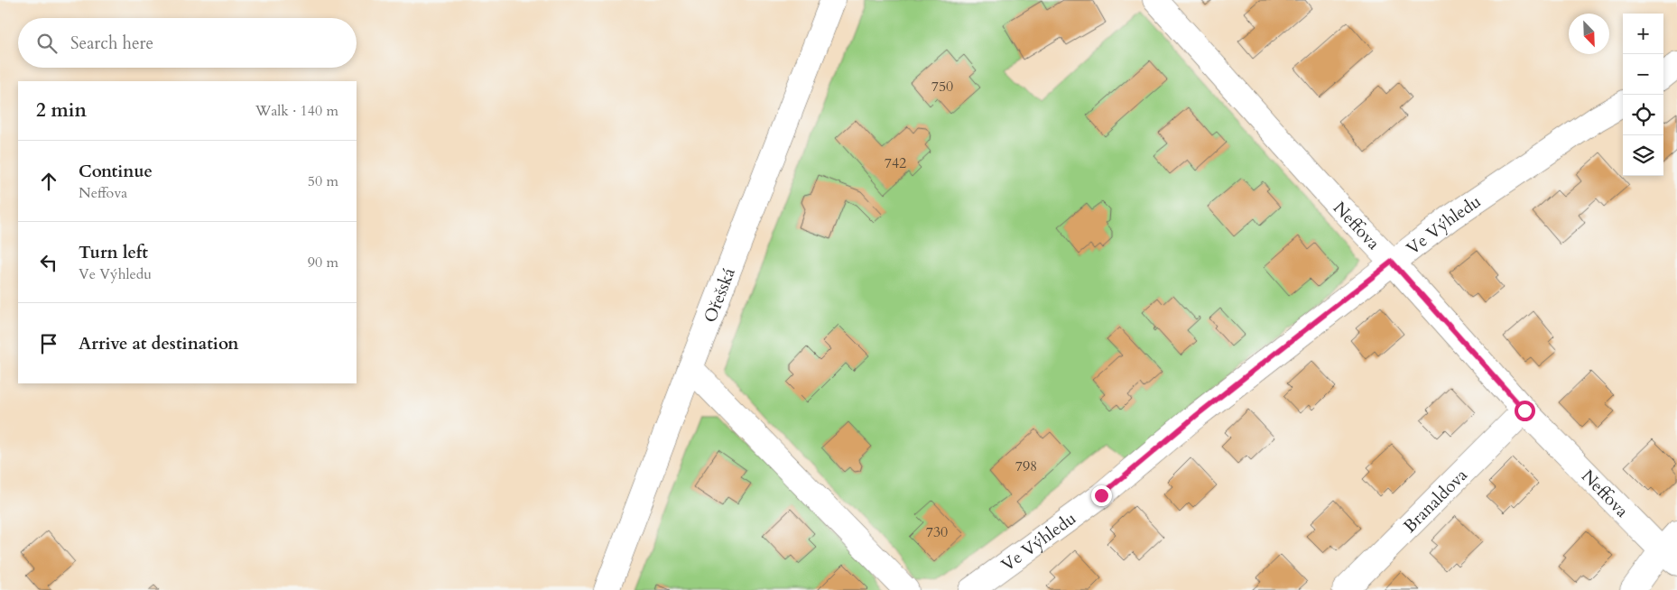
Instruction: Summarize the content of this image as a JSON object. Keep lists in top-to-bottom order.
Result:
{
  "streets": {
    "street": [
      "Ve Výhledu",
      "Neffova",
      "Ořešská",
      "Branaldova"
    ]
  },
  "crossings": [
    ["Ve Výhledu", "Neffova"],
    ["Neffova", "Branaldova"]
  ],
  "house_numbers": [
    "750",
    "742",
    "798",
    "730"
  ],
  "north": "bottom right",
  "page": {
    "map_buttons": ["+", "−"],
    "search": "Search here",
    "heading": ["2 min", "Walk · 140 m"],
    "list": [
      ["Continue", "Neffova", "50 m"],
      ["Turn left", "Ve Výhledu", "90 m"],
      "Arrive at destination"
    ]
  }
}
